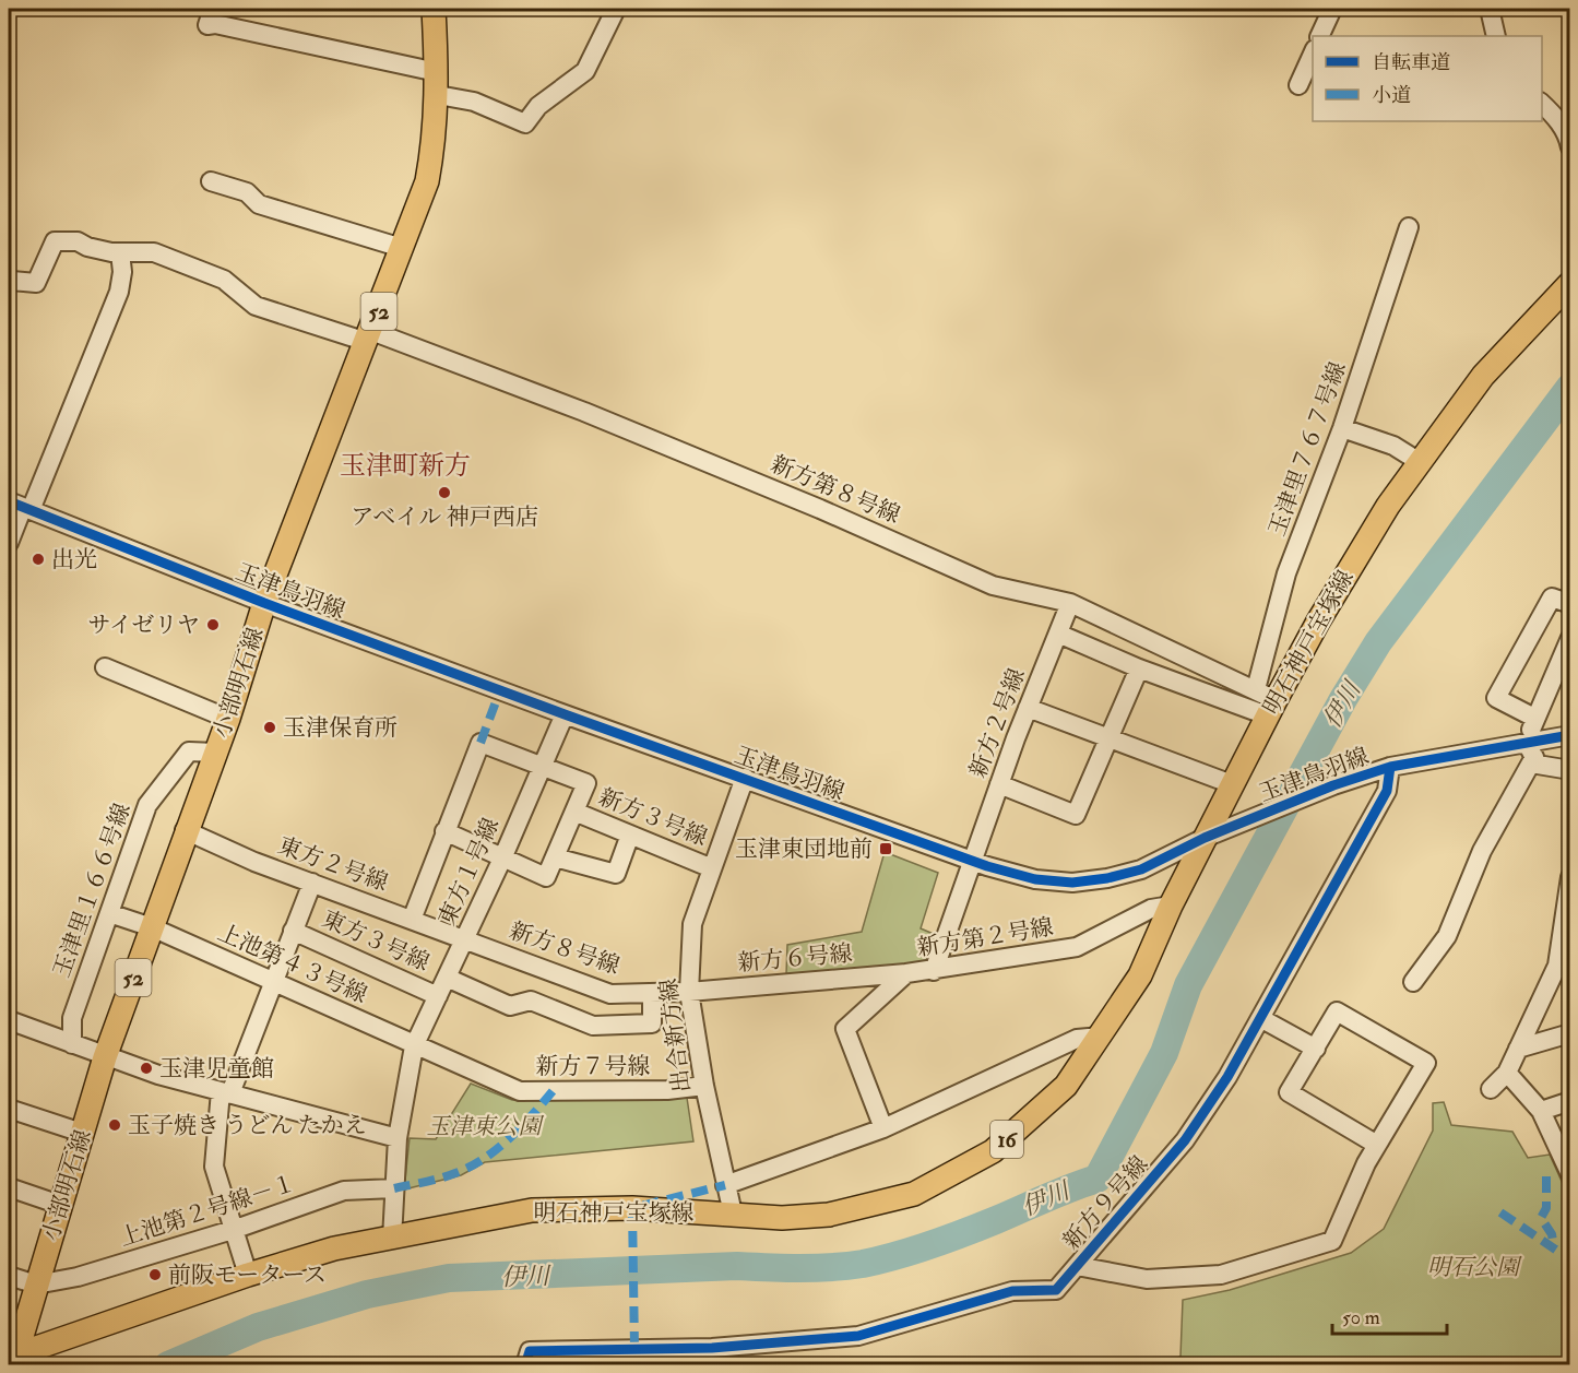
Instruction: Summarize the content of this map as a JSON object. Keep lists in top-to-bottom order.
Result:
{
  "streets": {
    "main road": [
      "52",
      "明石神戸宝塚線",
      "小部明石線",
      "16"
    ],
    "street": [
      "玉津里７６７号線",
      "新方第８号線",
      "玉津鳥羽線",
      "新方２号線",
      "新方３号線",
      "東方２号線",
      "東方１号線",
      "玉津里１６６号線",
      "新方第２号線",
      "東方３号線",
      "新方８号線",
      "新方６号線",
      "上池第４３号線",
      "出合新方線",
      "新方７号線",
      "新方９号線",
      "上池第２号線－１"
    ]
  },
  "crossings": [
    ["玉津里７６７号線", "新方第８号線"],
    ["玉津里７６７号線", "明石神戸宝塚線"],
    ["新方第８号線", "明石神戸宝塚線"],
    ["新方第８号線", "小部明石線"],
    ["新方第８号線", "新方２号線"],
    ["玉津鳥羽線", "明石神戸宝塚線"],
    ["玉津鳥羽線", "小部明石線"],
    ["玉津鳥羽線", "新方２号線"],
    ["玉津鳥羽線", "東方１号線"],
    ["玉津鳥羽線", "出合新方線"],
    ["玉津鳥羽線", "新方９号線"],
    ["明石神戸宝塚線", "小部明石線"],
    ["明石神戸宝塚線", "東方１号線"],
    ["明石神戸宝塚線", "新方第２号線"],
    ["明石神戸宝塚線", "出合新方線"],
    ["小部明石線", "東方２号線"],
    ["小部明石線", "玉津里１６６号線"],
    ["小部明石線", "上池第４３号線"],
    ["小部明石線", "上池第２号線－１"],
    ["新方２号線", "新方第２号線"],
    ["新方３号線", "出合新方線"],
    ["東方２号線", "東方１号線"],
    ["東方２号線", "新方８号線"],
    ["東方１号線", "東方３号線"],
    ["東方１号線", "新方８号線"],
    ["東方１号線", "上池第４３号線"],
    ["東方１号線", "新方７号線"],
    ["東方１号線", "上池第２号線－１"],
    ["玉津里１６６号線", "上池第４３号線"],
    ["新方第２号線", "新方６号線"],
    ["新方８号線", "新方６号線"],
    ["新方８号線", "出合新方線"],
    ["新方６号線", "出合新方線"],
    ["上池第４３号線", "新方７号線"],
    ["出合新方線", "新方７号線"]
  ],
  "districts": ["玉津町新方"],
  "water": ["伊川"],
  "parks": ["玉津東公園", "明石公園"],
  "places": {
    "other": [
      "アベイル 神戸西店",
      "出光",
      "サイゼリヤ",
      "玉津保育所",
      "玉津児童館",
      "玉子焼き うどん たかえ",
      "前阪モータース"
    ],
    "transit": ["玉津東団地前"]
  },
  "legend": ["自転車道", "小道"],
  "scale_bar": "50 m"
}
